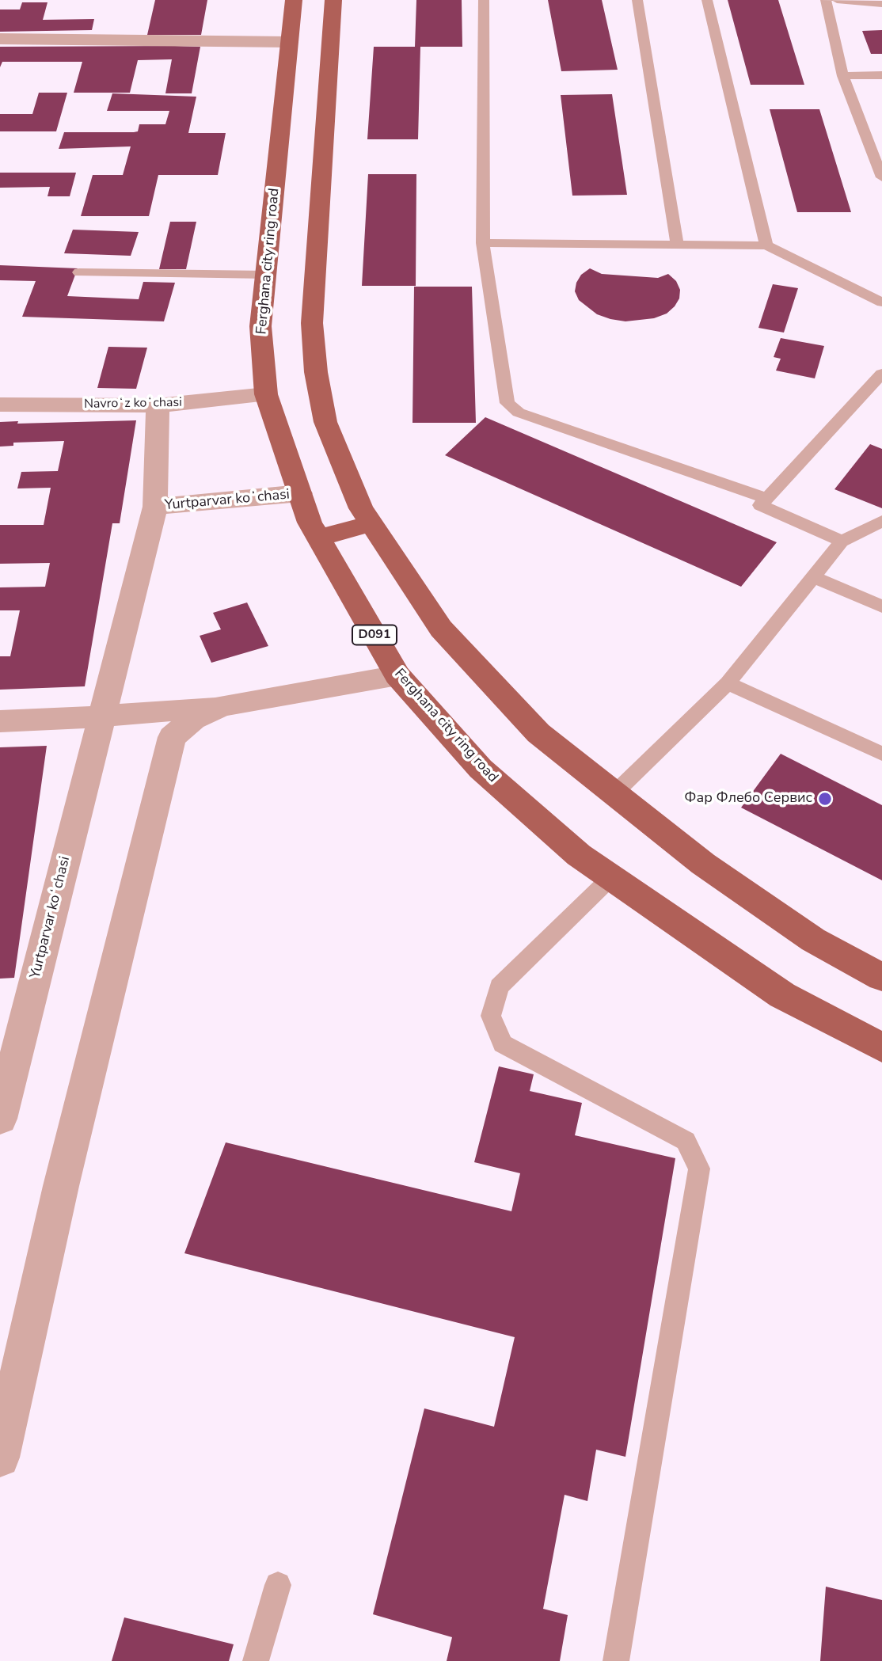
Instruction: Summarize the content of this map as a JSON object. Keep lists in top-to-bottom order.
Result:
{
  "streets": {
    "highway": ["Ferghana city ring road", "D091"],
    "street": ["Navroʻz koʻchasi", "Yurtparvar koʻchasi"]
  },
  "crossings": [
    ["Ferghana city ring road", "Navroʻz koʻchasi"],
    ["Ferghana city ring road", "Yurtparvar koʻchasi"],
    ["Navroʻz koʻchasi", "Yurtparvar koʻchasi"]
  ],
  "places": ["Фар Флебо Сервис"]
}
